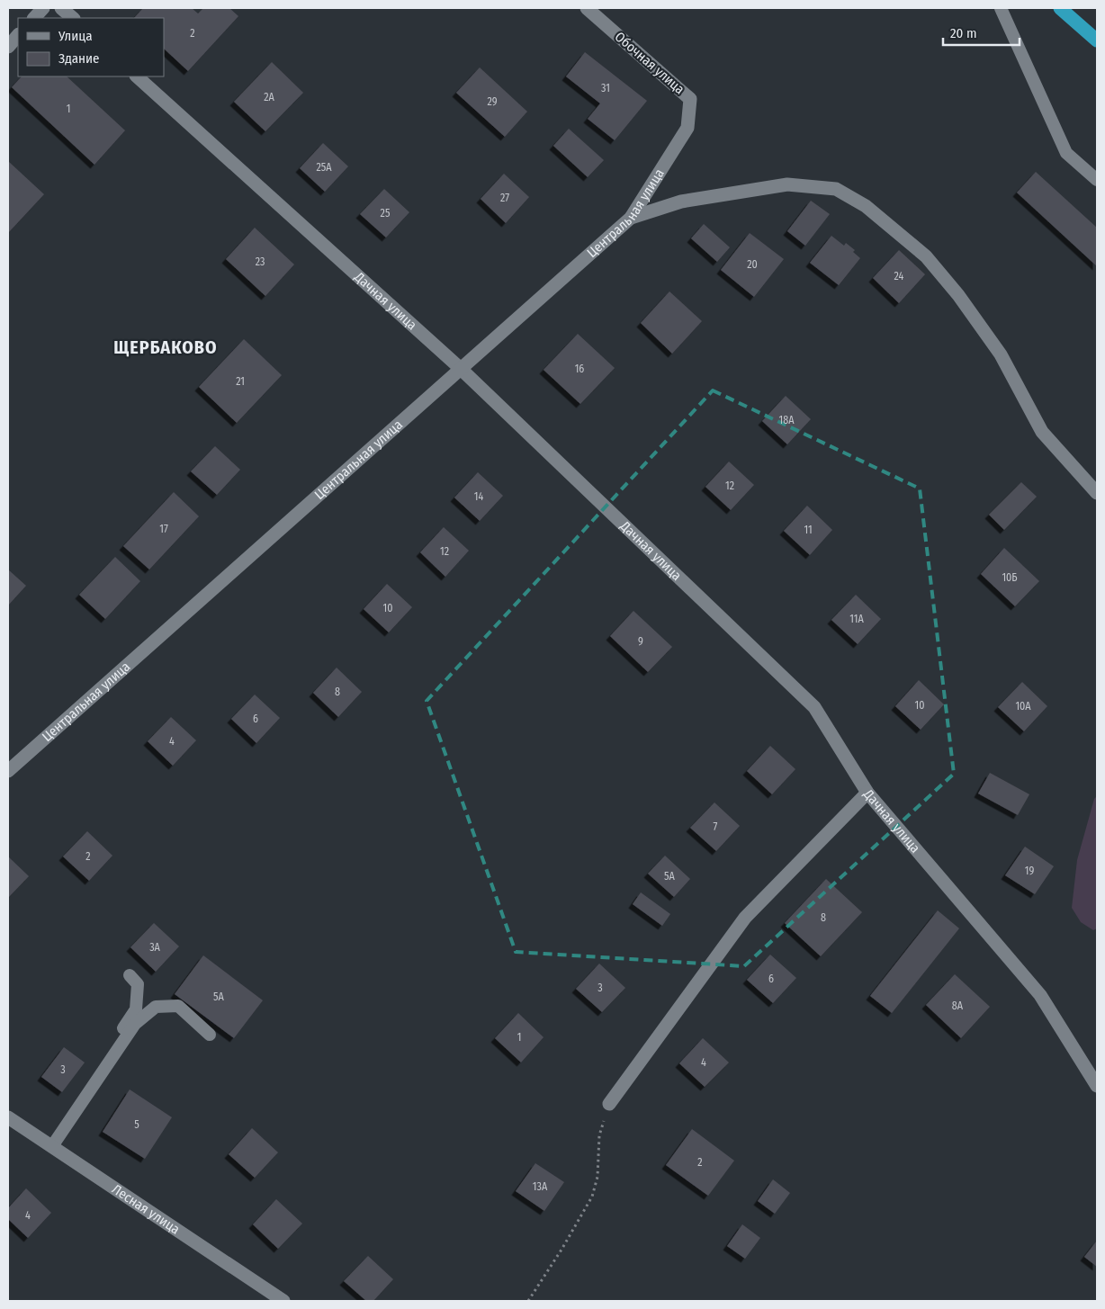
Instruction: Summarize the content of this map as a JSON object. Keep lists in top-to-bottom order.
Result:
{
  "streets": {
    "street": [
      "Обочная улица",
      "Центральная улица",
      "Дачная улица",
      "Лесная улица"
    ]
  },
  "crossings": [
    ["Обочная улица", "Центральная улица"],
    ["Центральная улица", "Дачная улица"]
  ],
  "districts": ["ЩЕРБАКОВО"],
  "house_numbers": [
    "2",
    "31",
    "2А",
    "29",
    "1",
    "25А",
    "27",
    "25",
    "23",
    "20",
    "24",
    "16",
    "21",
    "18А",
    "12",
    "14",
    "17",
    "11",
    "12",
    "10Б",
    "10",
    "11А",
    "9",
    "8",
    "10",
    "10А",
    "6",
    "4",
    "7",
    "2",
    "19",
    "5А",
    "8",
    "3А",
    "6",
    "3",
    "5А",
    "8А",
    "1",
    "4",
    "3",
    "5",
    "2",
    "13А",
    "4"
  ],
  "legend": ["Улица", "Здание"],
  "scale_bar": "20 m"
}
